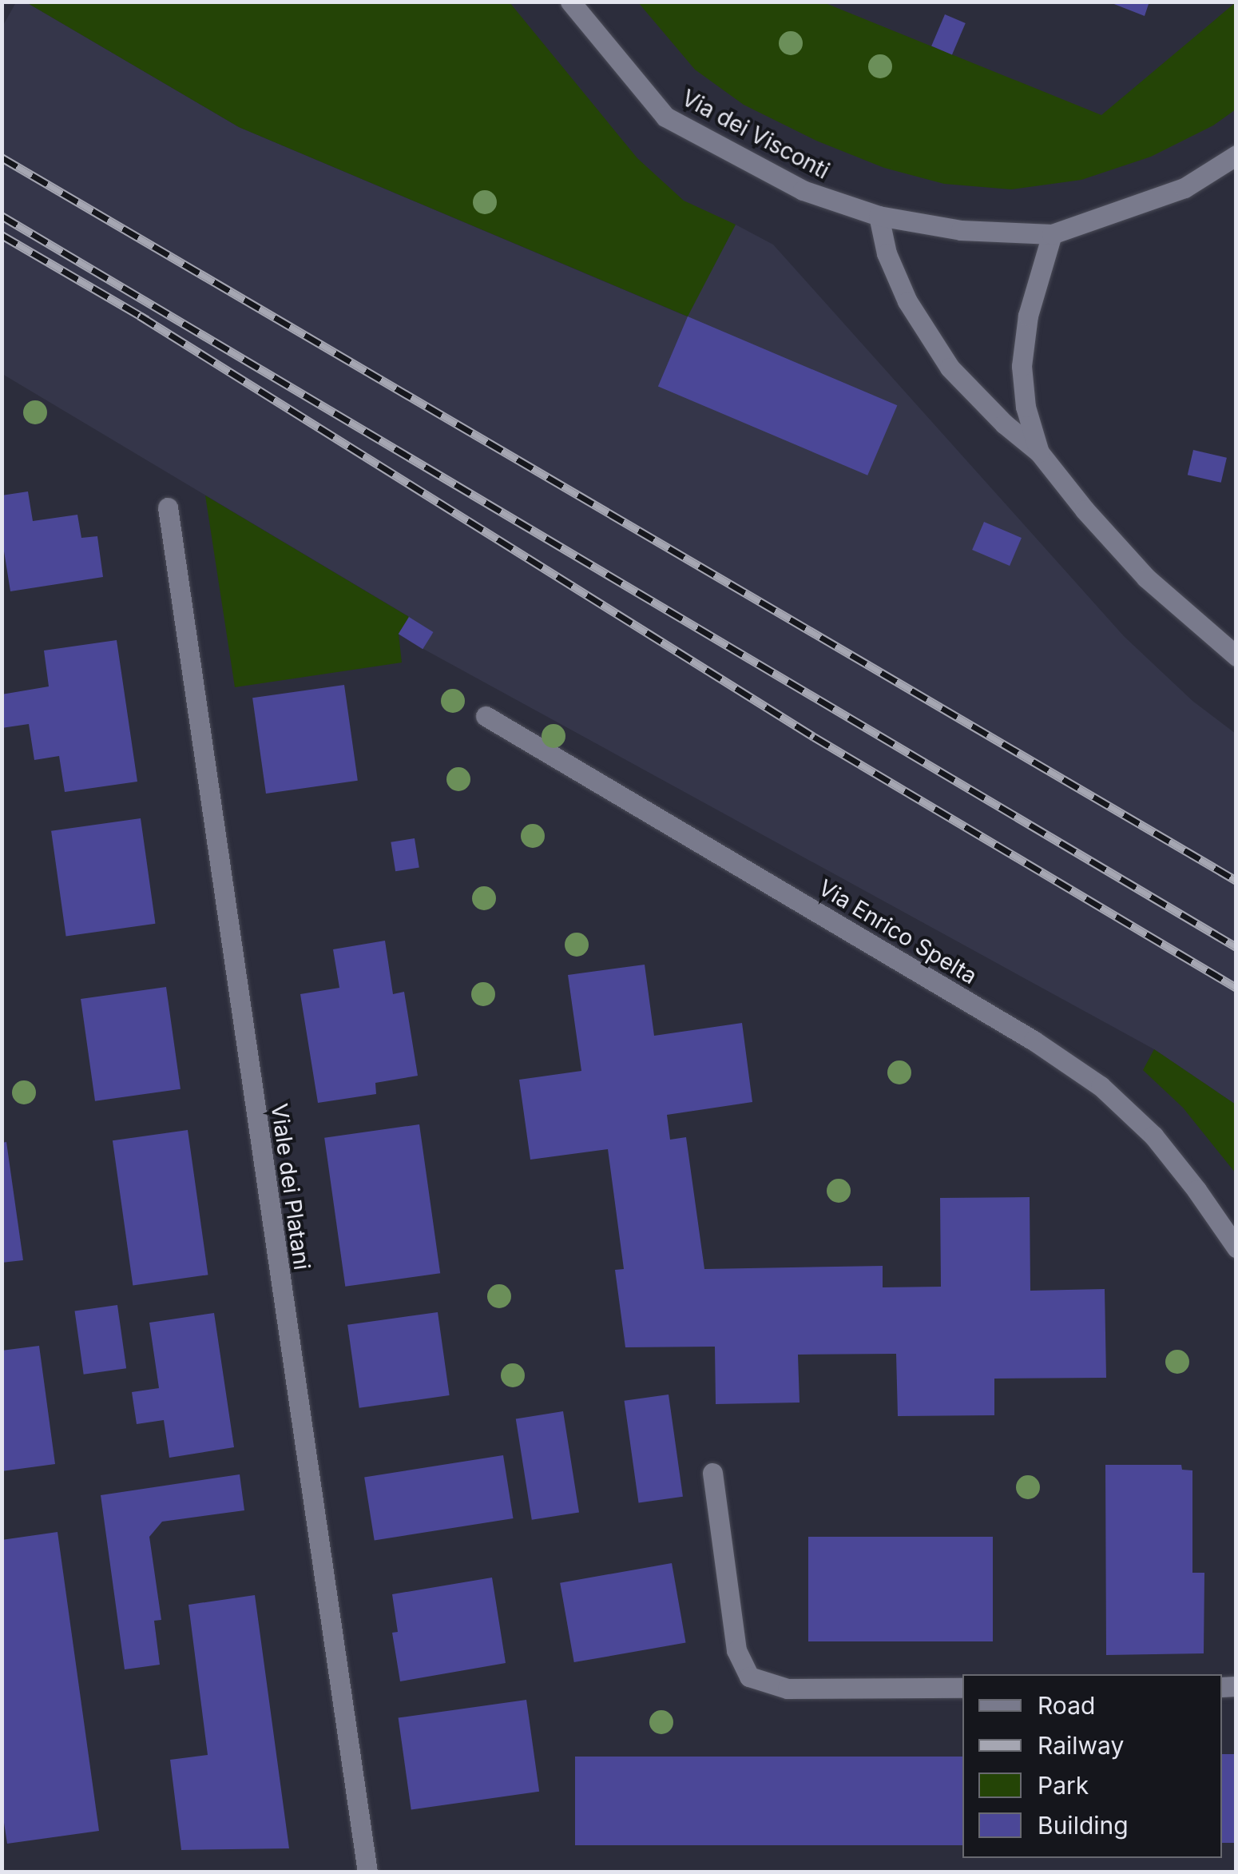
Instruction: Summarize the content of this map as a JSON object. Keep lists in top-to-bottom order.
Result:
{
  "streets": {
    "street": ["Via dei Visconti", "Via Enrico Spelta", "Viale dei Platani"]
  },
  "legend": [
    "Road",
    "Railway",
    "Park",
    "Building"
  ]
}
